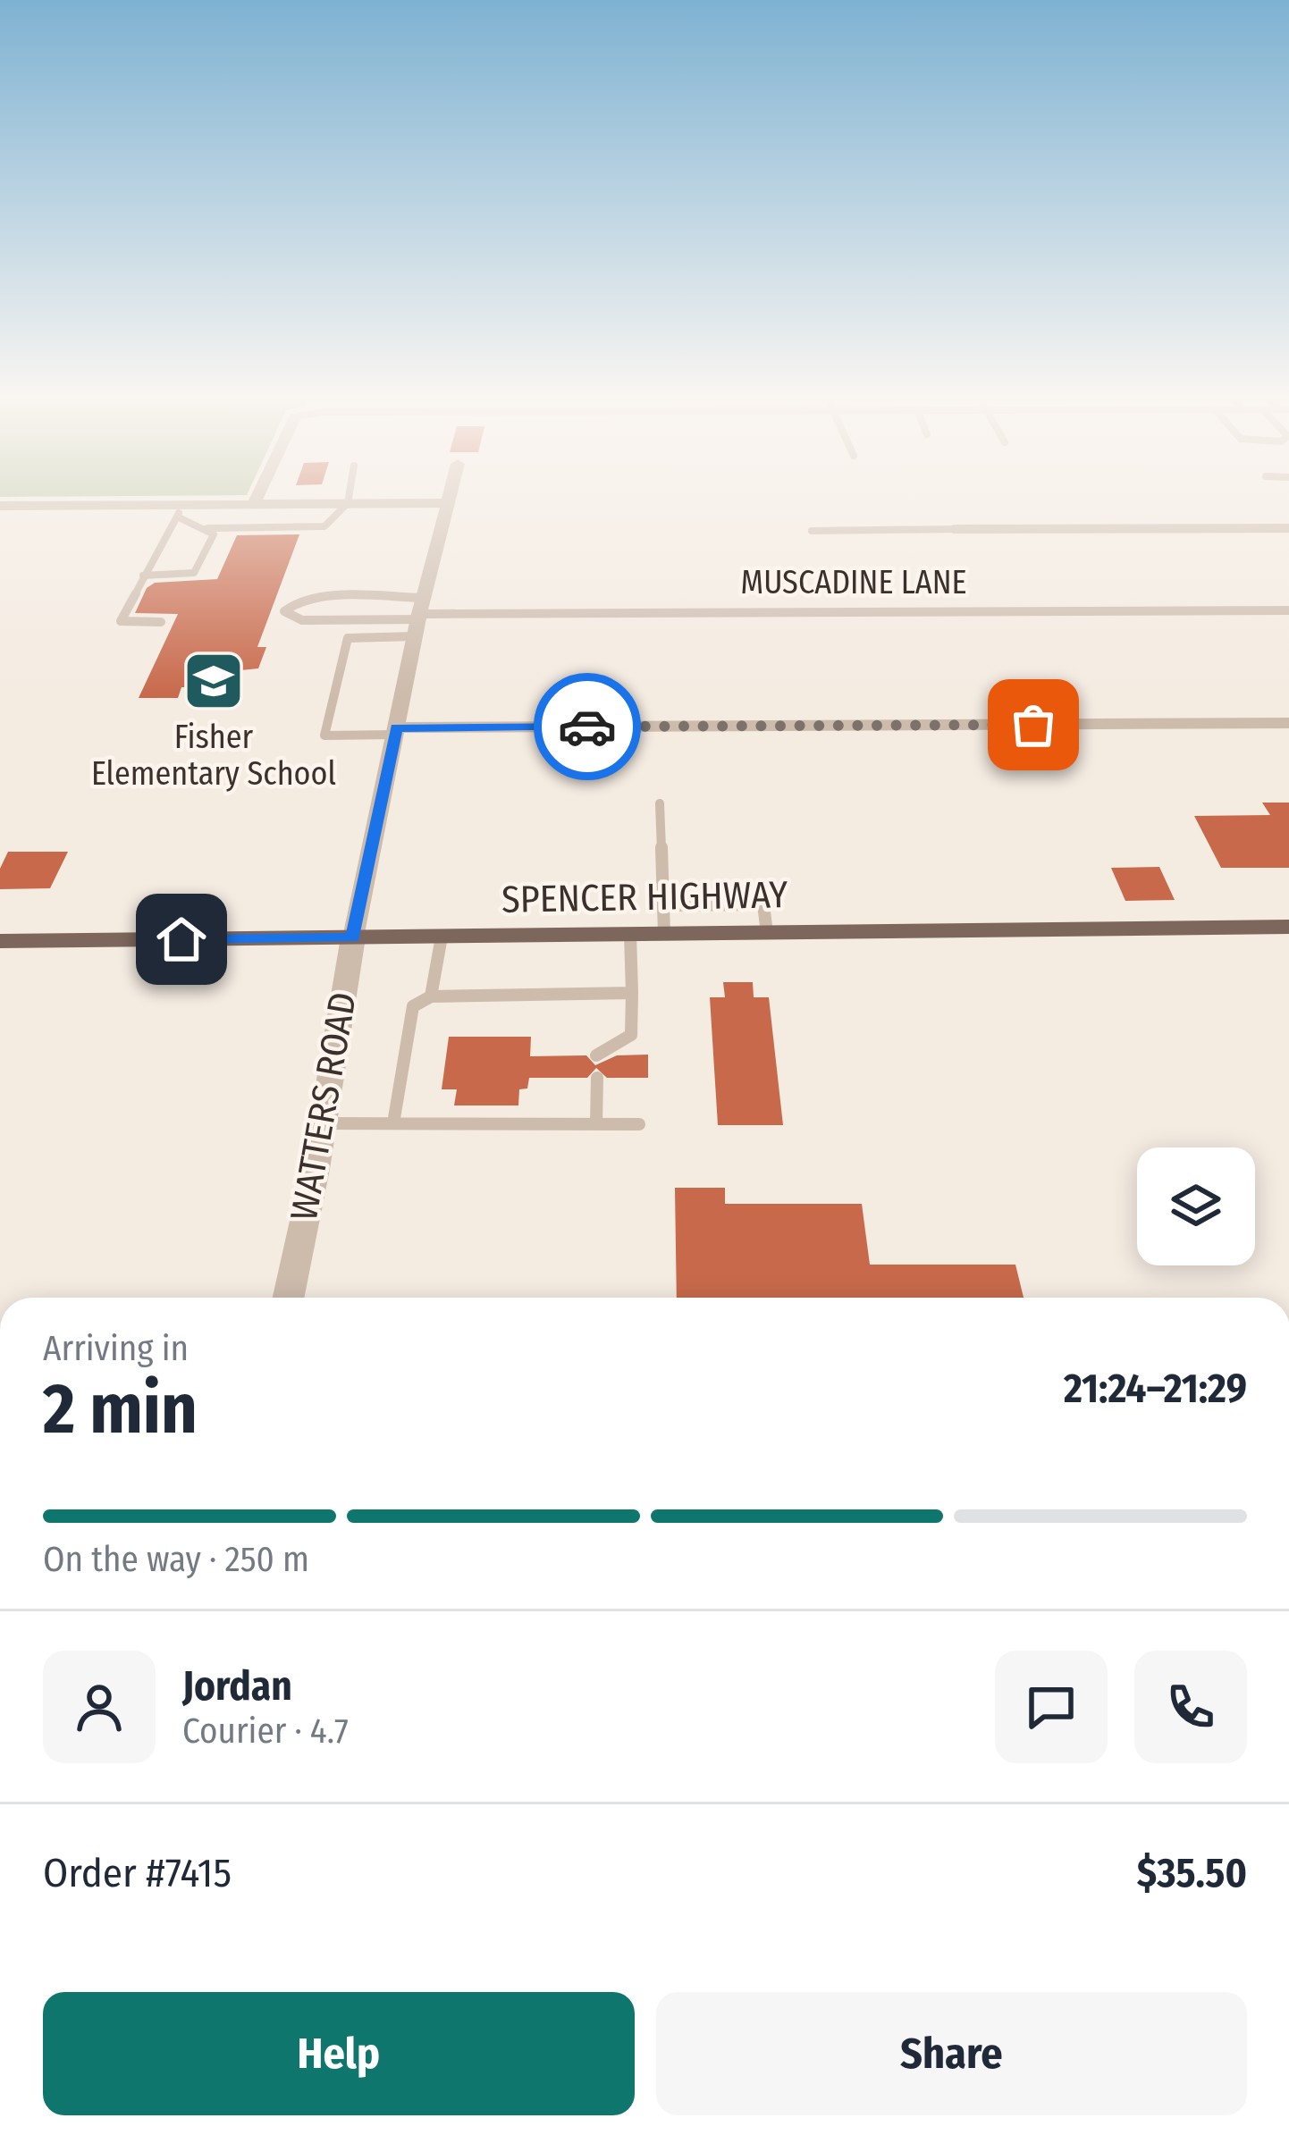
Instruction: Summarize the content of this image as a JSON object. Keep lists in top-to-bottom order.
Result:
{
  "streets": {
    "main road": ["SPENCER HIGHWAY"],
    "street": ["MUSCADINE LANE", "WATTERS ROAD"]
  },
  "crossings": [
    ["MUSCADINE LANE", "WATTERS ROAD"],
    ["SPENCER HIGHWAY", "WATTERS ROAD"]
  ],
  "places": {
    "school or university": ["Fisher Elementary School"]
  },
  "page": {
    "heading": ["2 min", "Arriving in", "21:24–21:29"],
    "panel": [
      "Jordan",
      "Courier · 4.7",
      "Order #7415",
      "$35.50"
    ],
    "bar": "On the way · 250 m",
    "buttons": ["Help", "Share"]
  }
}
